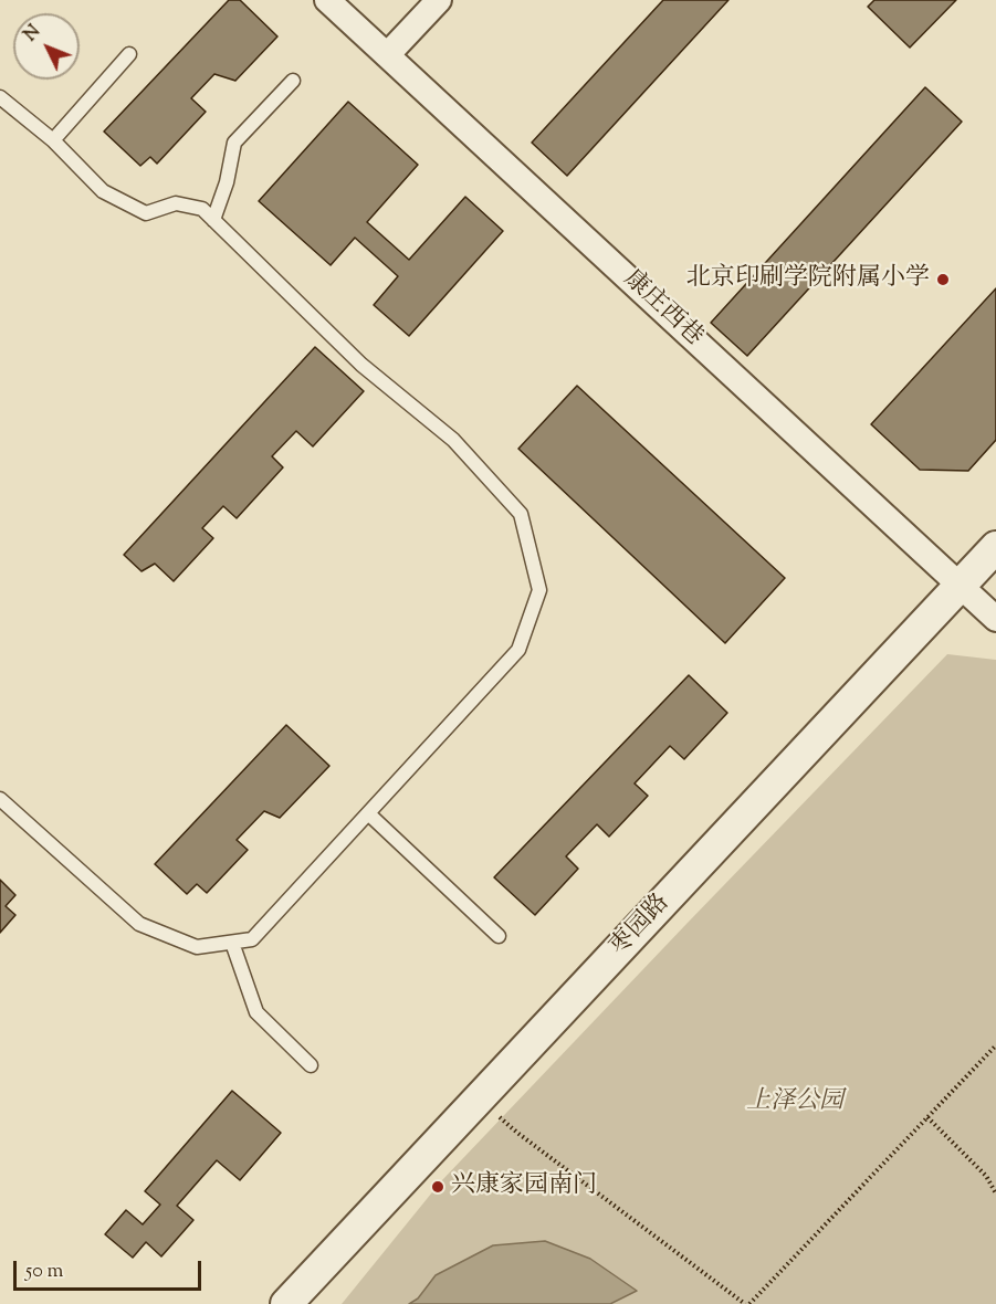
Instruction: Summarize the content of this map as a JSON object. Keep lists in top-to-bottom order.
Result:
{
  "streets": {
    "street": ["康庄西巷", "枣园路"]
  },
  "crossings": [
    ["康庄西巷", "枣园路"]
  ],
  "parks": ["上泽公园"],
  "places": ["北京印刷学院附属小学", "兴康家园南门"],
  "scale_bar": "50 m",
  "north": "top left"
}
